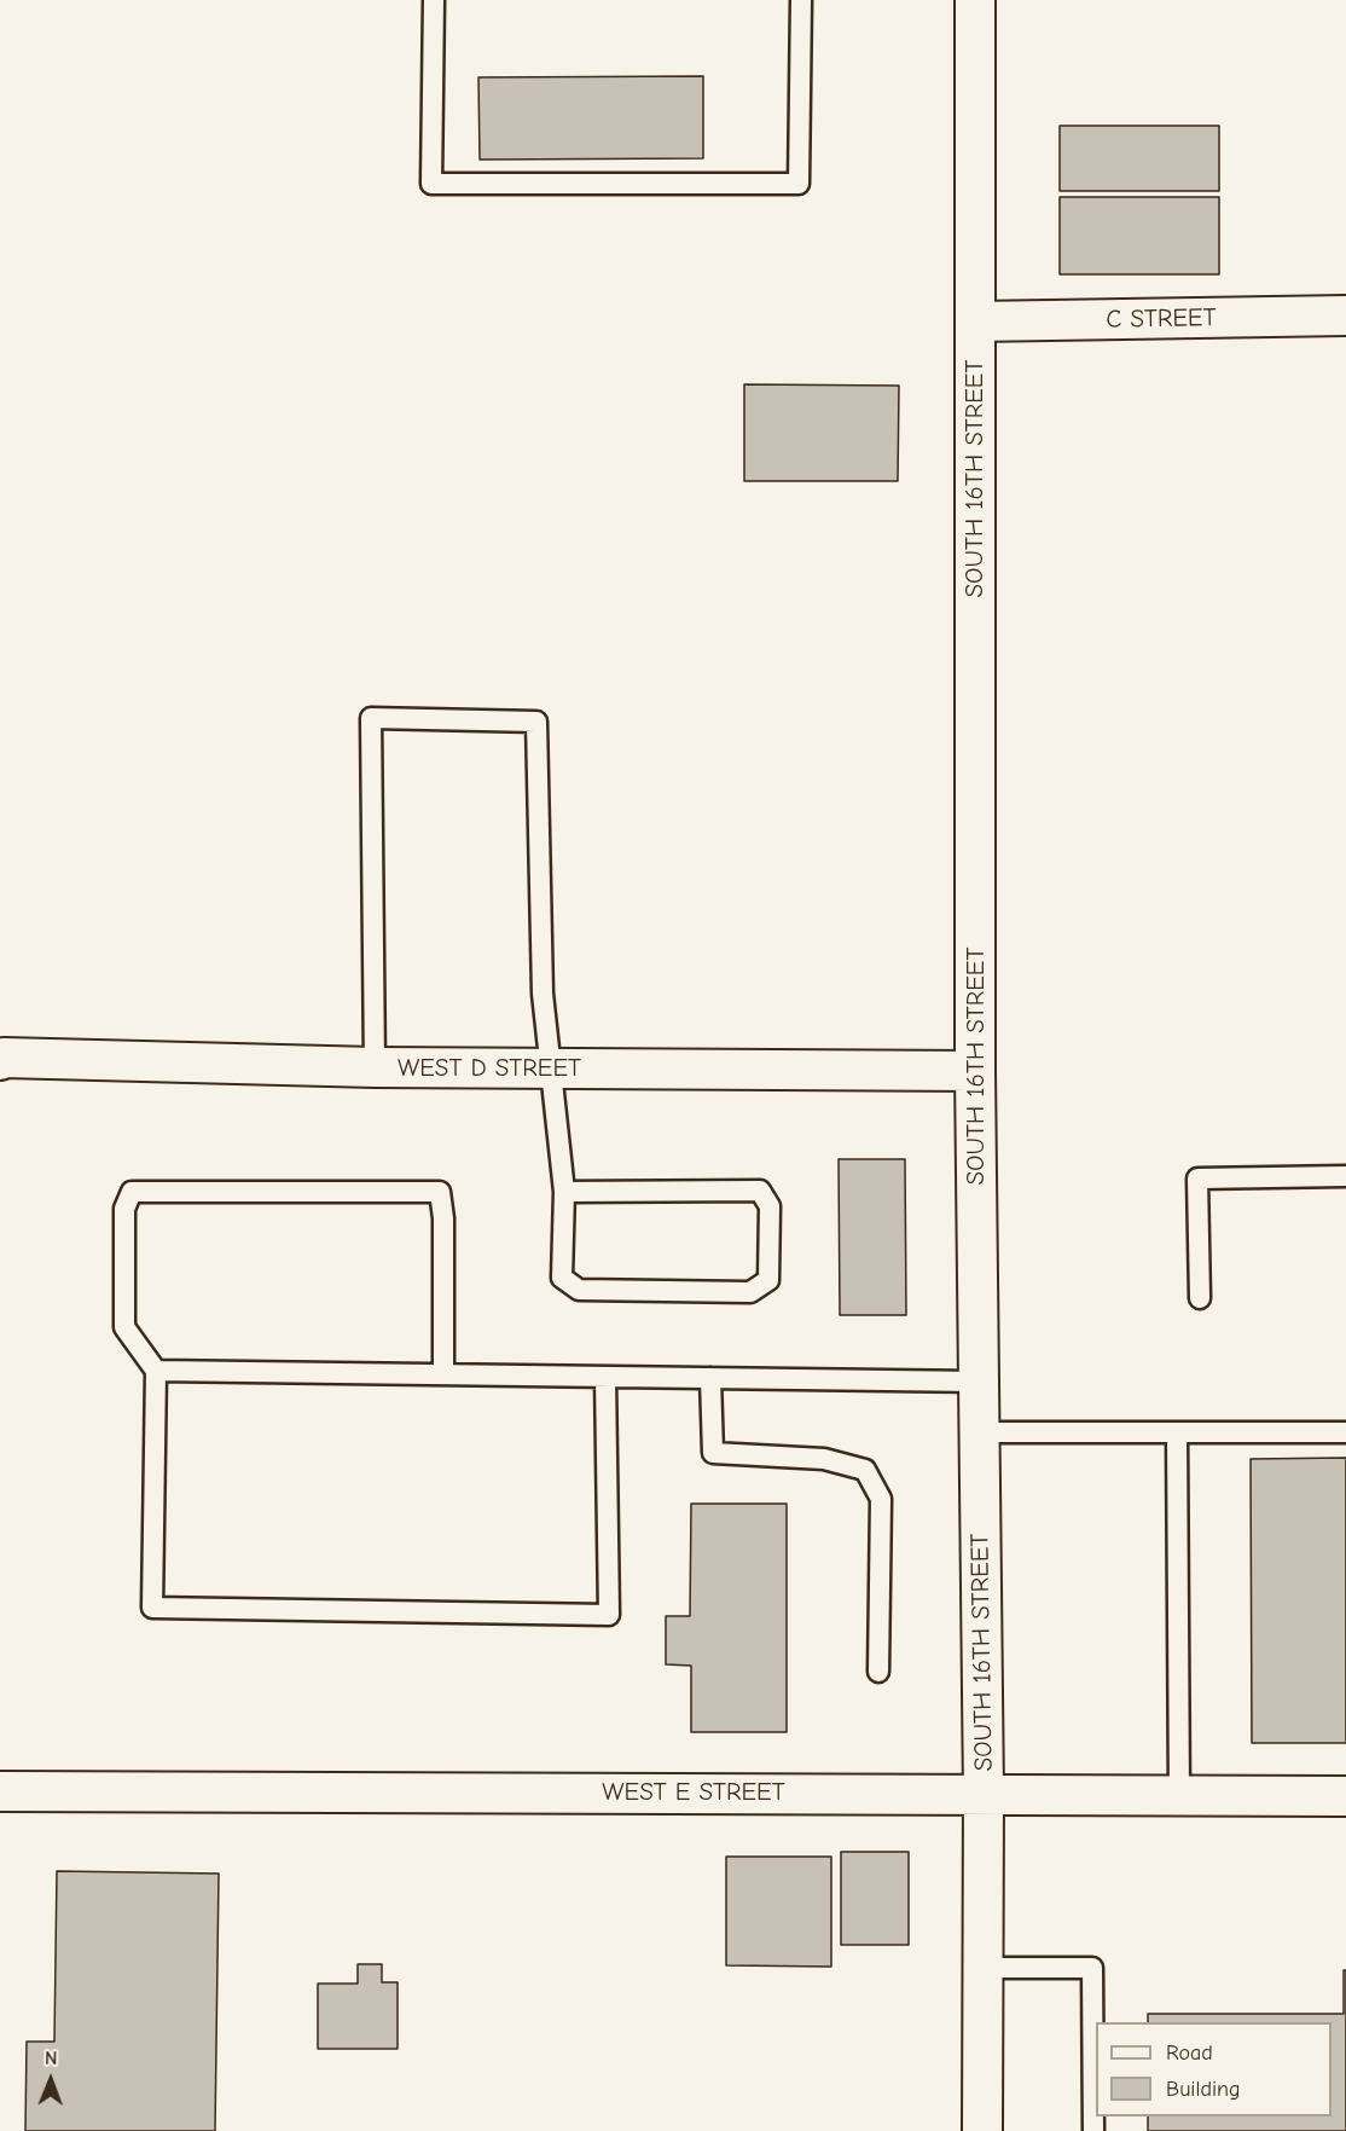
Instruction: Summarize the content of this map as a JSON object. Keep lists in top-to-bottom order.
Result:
{
  "streets": {
    "street": [
      "C STREET",
      "SOUTH 16TH STREET",
      "WEST D STREET",
      "WEST E STREET"
    ]
  },
  "crossings": [
    ["C STREET", "SOUTH 16TH STREET"],
    ["SOUTH 16TH STREET", "WEST D STREET"],
    ["SOUTH 16TH STREET", "WEST E STREET"]
  ],
  "legend": ["Road", "Building"],
  "north": "top"
}
